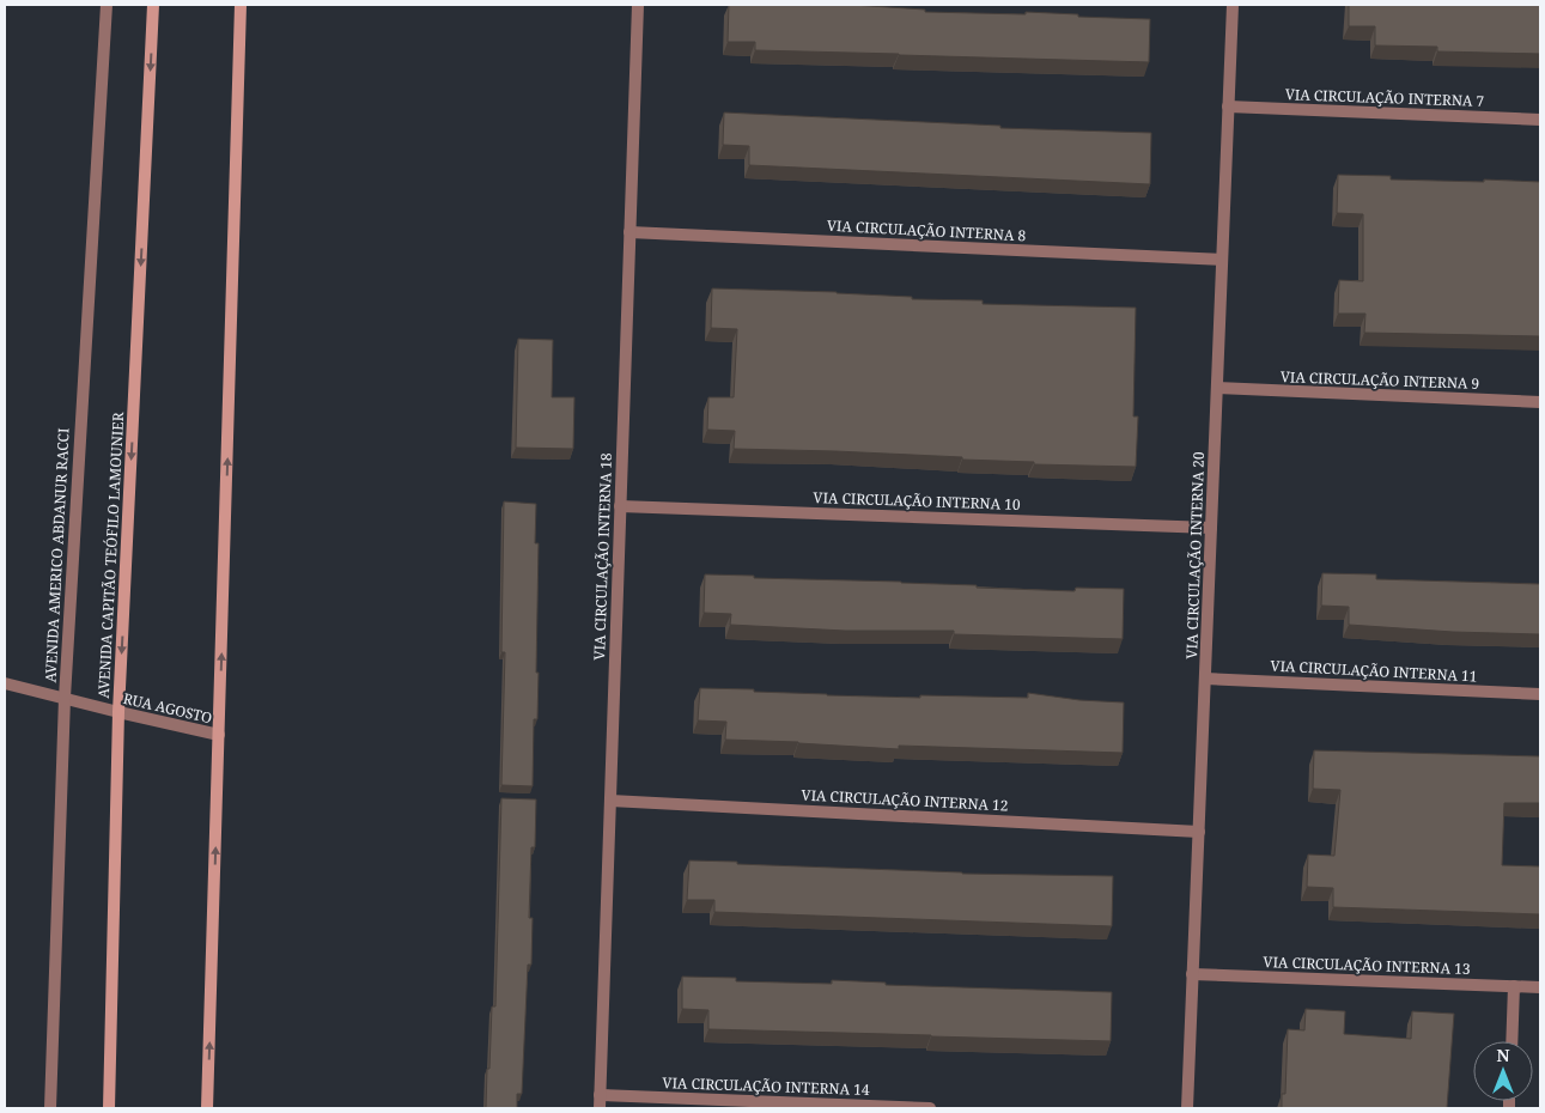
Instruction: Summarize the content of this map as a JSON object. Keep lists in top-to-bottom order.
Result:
{
  "streets": {
    "main road": ["AVENIDA CAPITÃO TEÓFILO LAMOUNIER"],
    "street": [
      "VIA CIRCULAÇÃO INTERNA 7",
      "VIA CIRCULAÇÃO INTERNA 8",
      "VIA CIRCULAÇÃO INTERNA 9",
      "VIA CIRCULAÇÃO INTERNA 10",
      "AVENIDA AMERICO ABDANUR RACCI",
      "VIA CIRCULAÇÃO INTERNA 20",
      "VIA CIRCULAÇÃO INTERNA 18",
      "VIA CIRCULAÇÃO INTERNA 11",
      "RUA AGOSTO",
      "VIA CIRCULAÇÃO INTERNA 12",
      "VIA CIRCULAÇÃO INTERNA 13",
      "VIA CIRCULAÇÃO INTERNA 14"
    ]
  },
  "crossings": [
    ["VIA CIRCULAÇÃO INTERNA 7", "VIA CIRCULAÇÃO INTERNA 20"],
    ["VIA CIRCULAÇÃO INTERNA 8", "VIA CIRCULAÇÃO INTERNA 20"],
    ["VIA CIRCULAÇÃO INTERNA 8", "VIA CIRCULAÇÃO INTERNA 18"],
    ["VIA CIRCULAÇÃO INTERNA 9", "VIA CIRCULAÇÃO INTERNA 20"],
    ["VIA CIRCULAÇÃO INTERNA 10", "VIA CIRCULAÇÃO INTERNA 20"],
    ["VIA CIRCULAÇÃO INTERNA 10", "VIA CIRCULAÇÃO INTERNA 18"],
    ["AVENIDA AMERICO ABDANUR RACCI", "RUA AGOSTO"],
    ["AVENIDA CAPITÃO TEÓFILO LAMOUNIER", "RUA AGOSTO"],
    ["VIA CIRCULAÇÃO INTERNA 20", "VIA CIRCULAÇÃO INTERNA 11"],
    ["VIA CIRCULAÇÃO INTERNA 20", "VIA CIRCULAÇÃO INTERNA 12"],
    ["VIA CIRCULAÇÃO INTERNA 20", "VIA CIRCULAÇÃO INTERNA 13"],
    ["VIA CIRCULAÇÃO INTERNA 18", "VIA CIRCULAÇÃO INTERNA 12"],
    ["VIA CIRCULAÇÃO INTERNA 18", "VIA CIRCULAÇÃO INTERNA 14"]
  ],
  "north": "top"
}
